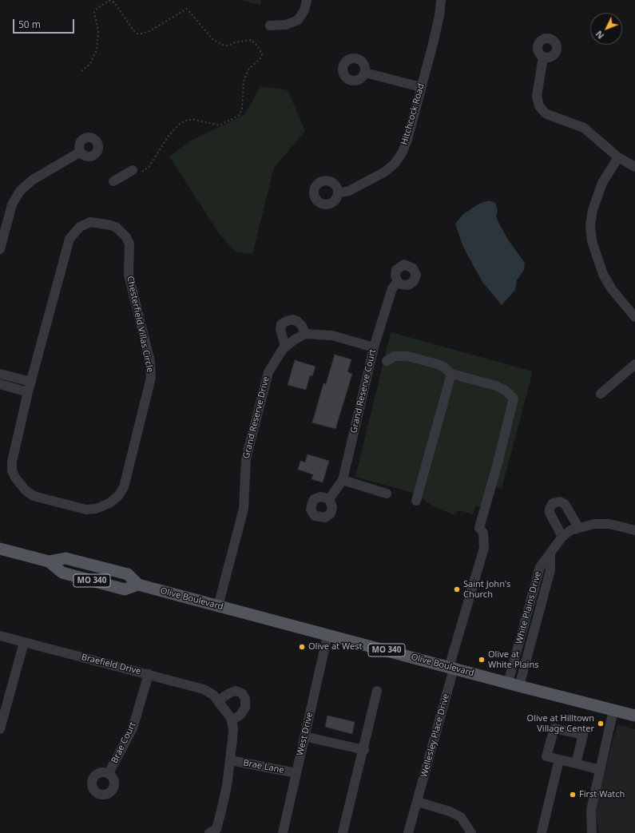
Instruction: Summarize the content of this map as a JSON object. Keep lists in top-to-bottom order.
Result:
{
  "streets": {
    "main road": ["MO 340", "Olive Boulevard"],
    "street": [
      "Hitchcock Road",
      "Chesterfield Villas Circle",
      "Grand Reserve Court",
      "Grand Reserve Drive",
      "White Plains Drive",
      "Braefield Drive",
      "West Drive",
      "Wellesley Place Drive",
      "Brae Court",
      "Brae Lane"
    ]
  },
  "crossings": [
    ["Grand Reserve Drive", "Olive Boulevard"],
    ["Olive Boulevard", "White Plains Drive"],
    ["Olive Boulevard", "West Drive"],
    ["Olive Boulevard", "Wellesley Place Drive"],
    ["Braefield Drive", "Brae Court"],
    ["Braefield Drive", "Brae Lane"],
    ["West Drive", "Brae Lane"]
  ],
  "places": [
    "Saint John's Church",
    "Olive at West",
    "Olive at White Plains",
    "Olive at Hilltown Village Center",
    "First Watch"
  ],
  "scale_bar": "50 m",
  "north": "bottom left"
}
